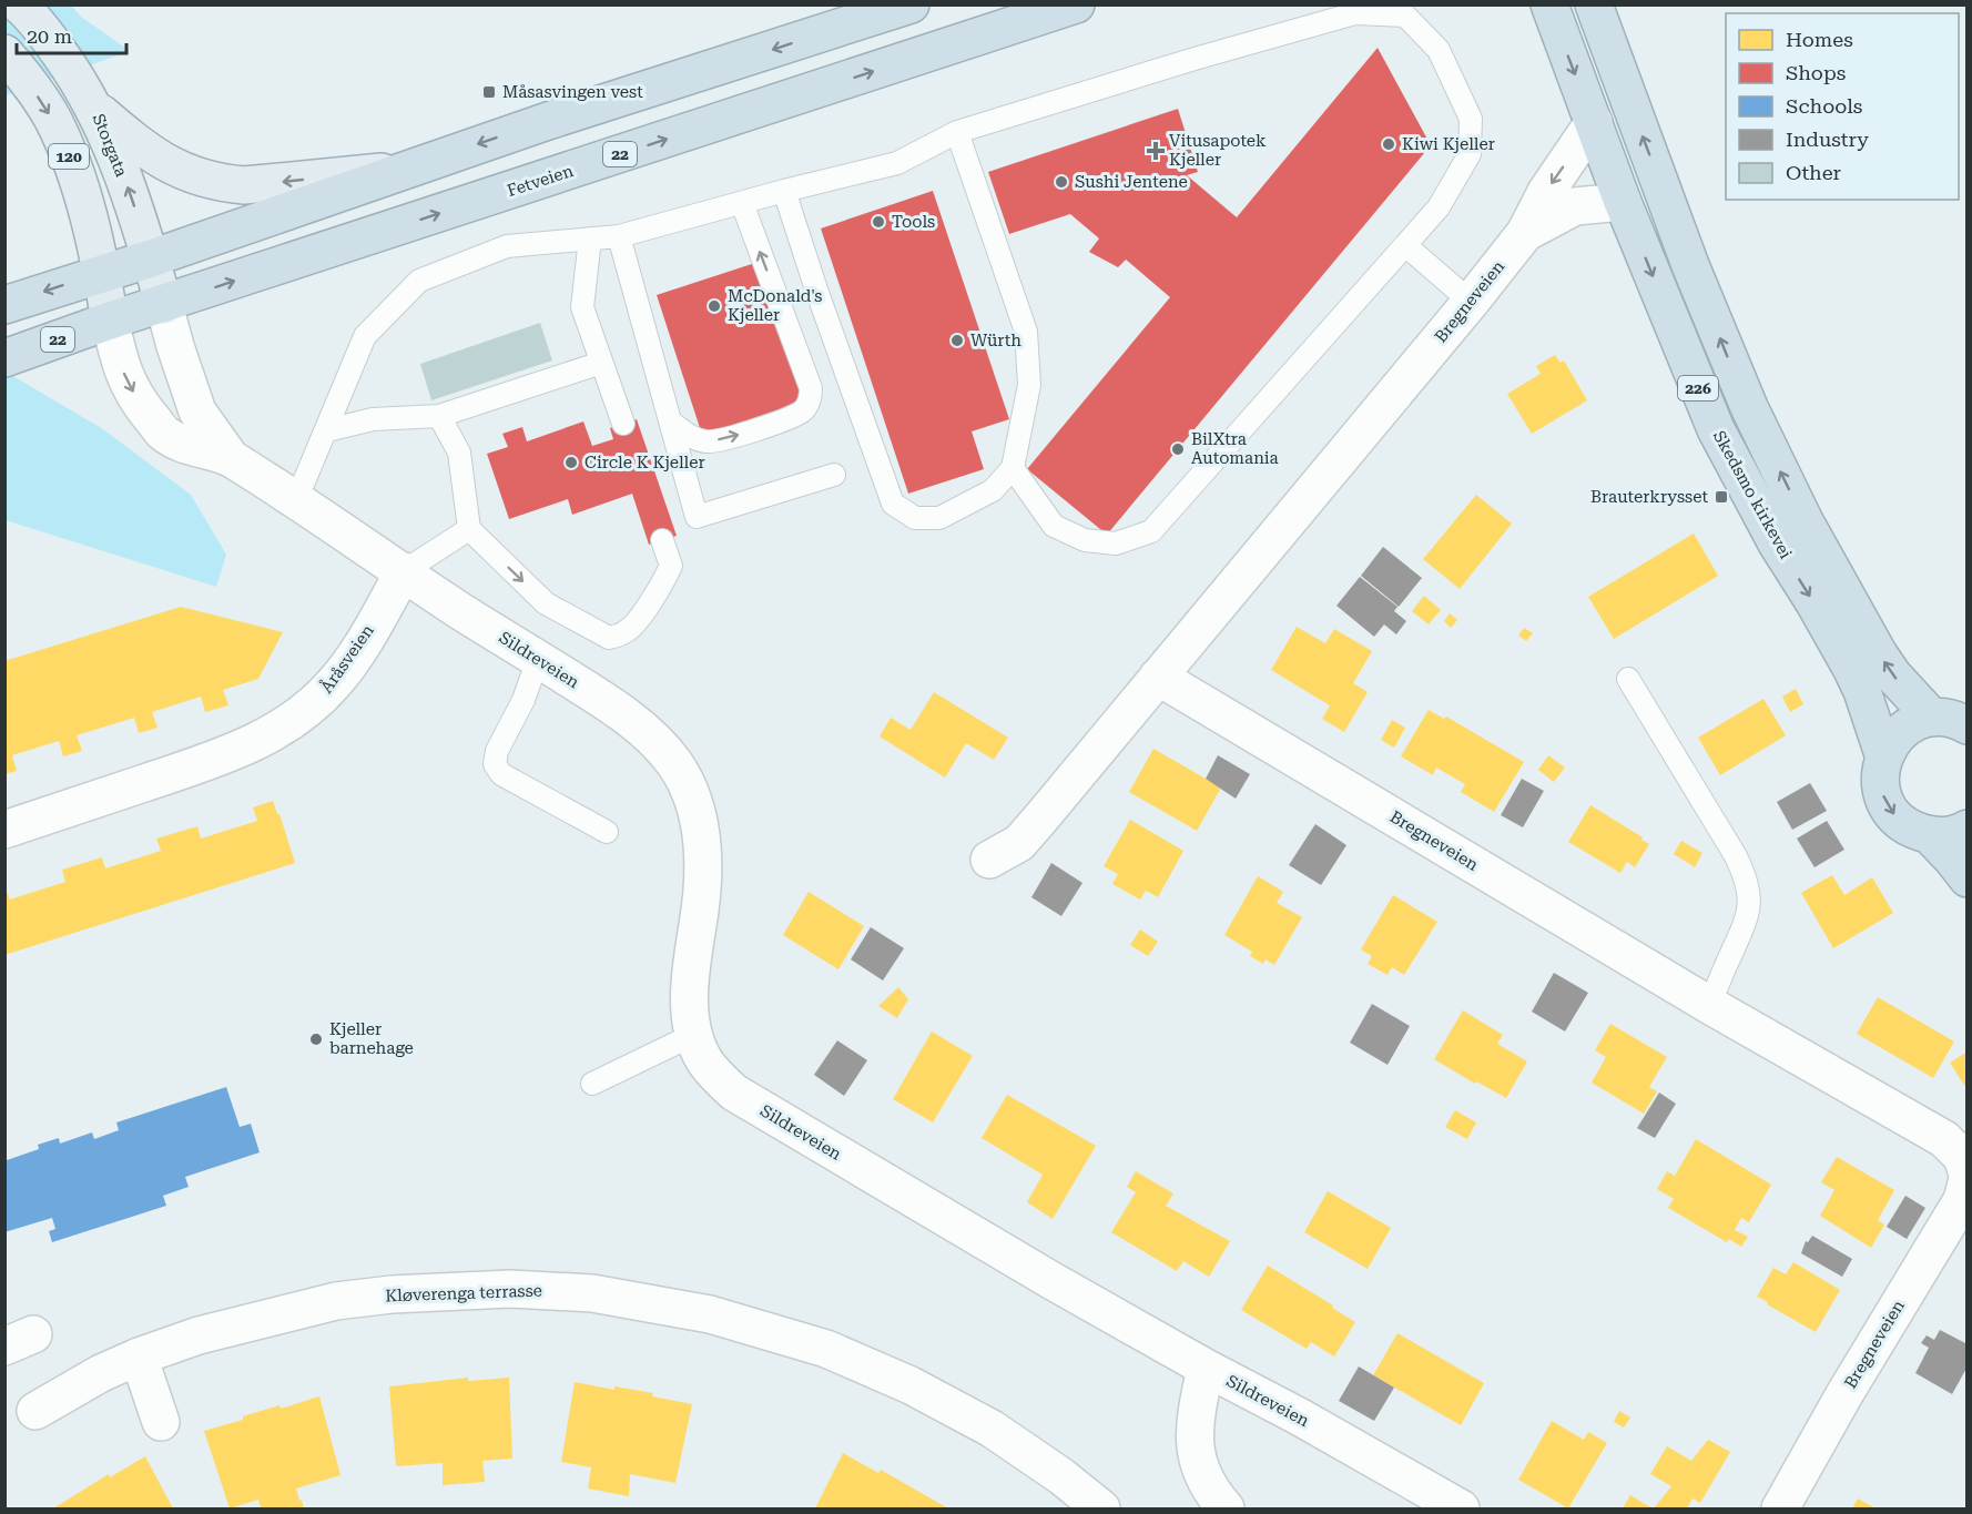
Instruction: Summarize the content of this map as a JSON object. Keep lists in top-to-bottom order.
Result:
{
  "streets": {
    "highway": [
      "22",
      "Fetveien",
      "226",
      "Skedsmo kirkevei"
    ],
    "main road": ["Storgata", "120"],
    "street": [
      "Bregneveien",
      "Åråsveien",
      "Sildreveien",
      "Kløverenga terrasse"
    ]
  },
  "crossings": [
    ["Storgata", "Fetveien"],
    ["120", "Fetveien"],
    ["Bregneveien", "Skedsmo kirkevei"],
    ["226", "Skedsmo kirkevei"],
    ["Åråsveien", "Sildreveien"]
  ],
  "places": {
    "transit": ["Måsasvingen vest", "Brauterkrysset"],
    "other": [
      "Kiwi Kjeller",
      "Sushi Jentene",
      "Tools",
      "McDonald's Kjeller",
      "Würth",
      "BilXtra Automania",
      "Circle K Kjeller",
      "Kjeller barnehage"
    ],
    "health": ["Vitusapotek Kjeller"]
  },
  "legend": [
    "Homes",
    "Shops",
    "Schools",
    "Industry",
    "Other"
  ],
  "scale_bar": "20 m"
}
